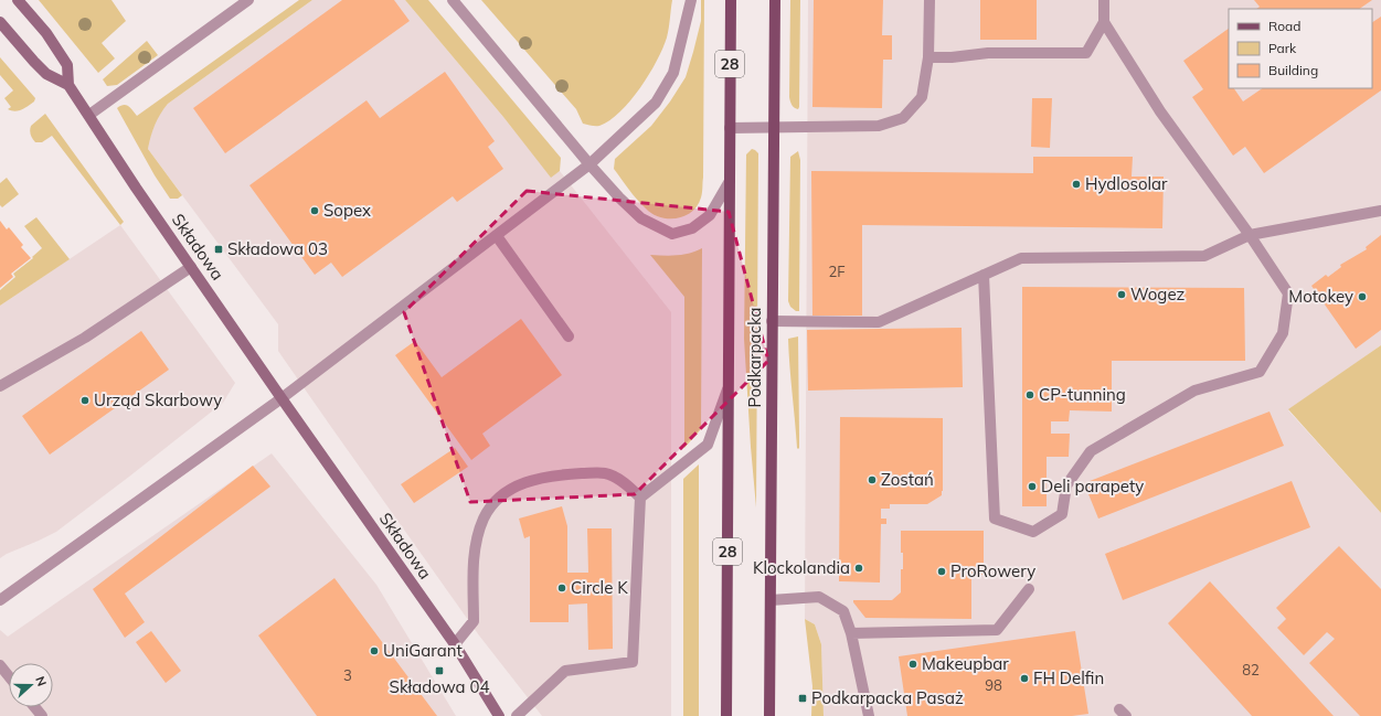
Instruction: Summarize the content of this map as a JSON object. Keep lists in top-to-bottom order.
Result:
{
  "streets": {
    "main road": ["28", "Podkarpacka"],
    "street": ["Składowa"]
  },
  "places": {
    "other": [
      "Hydlosolar",
      "Sopex",
      "Wogez",
      "Motokey",
      "CP-tunning",
      "Urząd Skarbowy",
      "Zostań",
      "Deli parapety",
      "Klockolandia",
      "ProRowery",
      "Circle K",
      "UniGarant",
      "Makeupbar",
      "FH Delfin"
    ],
    "transit": ["Składowa 03", "Składowa 04", "Podkarpacka Pasaż"]
  },
  "house_numbers": [
    "2F",
    "82",
    "3",
    "98"
  ],
  "legend": ["Road", "Park", "Building"],
  "north": "right"
}
